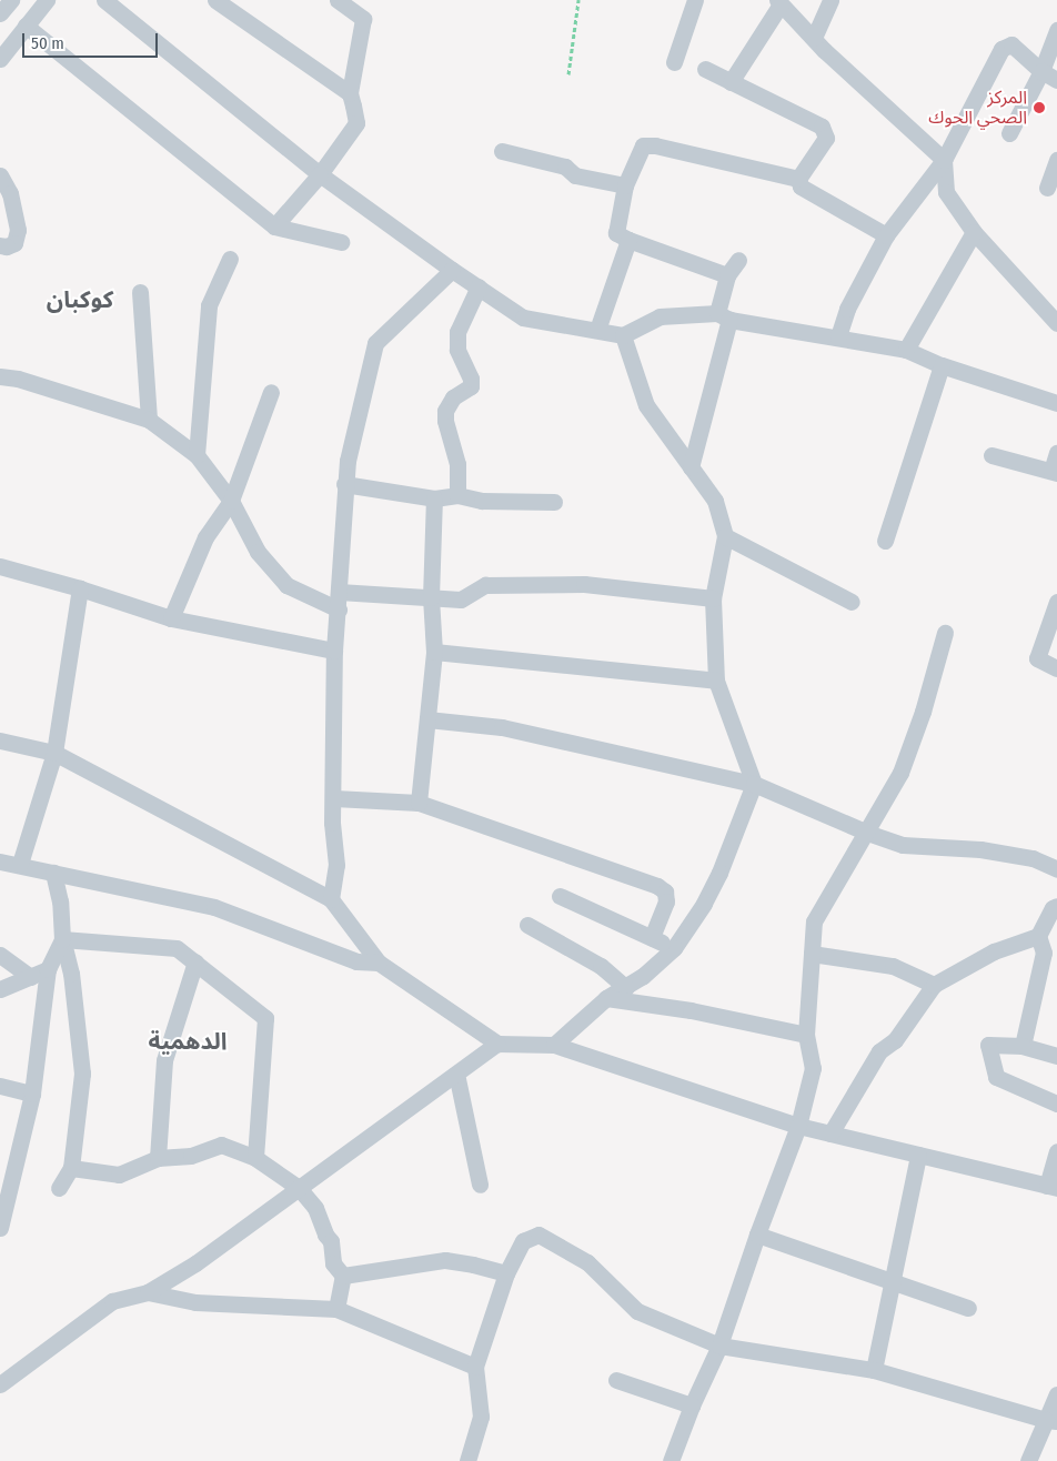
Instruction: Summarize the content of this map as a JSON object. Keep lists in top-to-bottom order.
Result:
{
  "districts": ["كوكبان", "الدهمية"],
  "places": ["المركز الصحي الحوك"],
  "scale_bar": "50 m"
}
